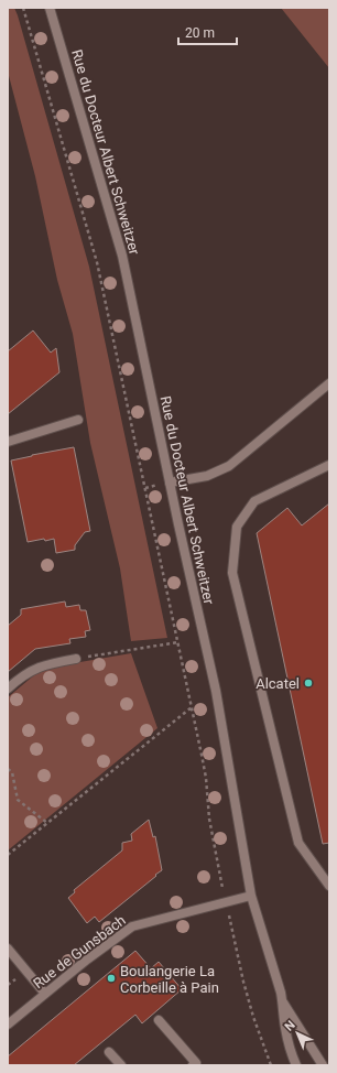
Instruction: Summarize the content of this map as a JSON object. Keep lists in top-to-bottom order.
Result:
{
  "streets": {
    "street": ["Rue du Docteur Albert Schweitzer", "Rue de Gunsbach"]
  },
  "crossings": [
    ["Rue du Docteur Albert Schweitzer", "Rue de Gunsbach"]
  ],
  "places": ["Alcatel", "Boulangerie La Corbeille à Pain"],
  "scale_bar": "20 m",
  "north": "top left"
}
